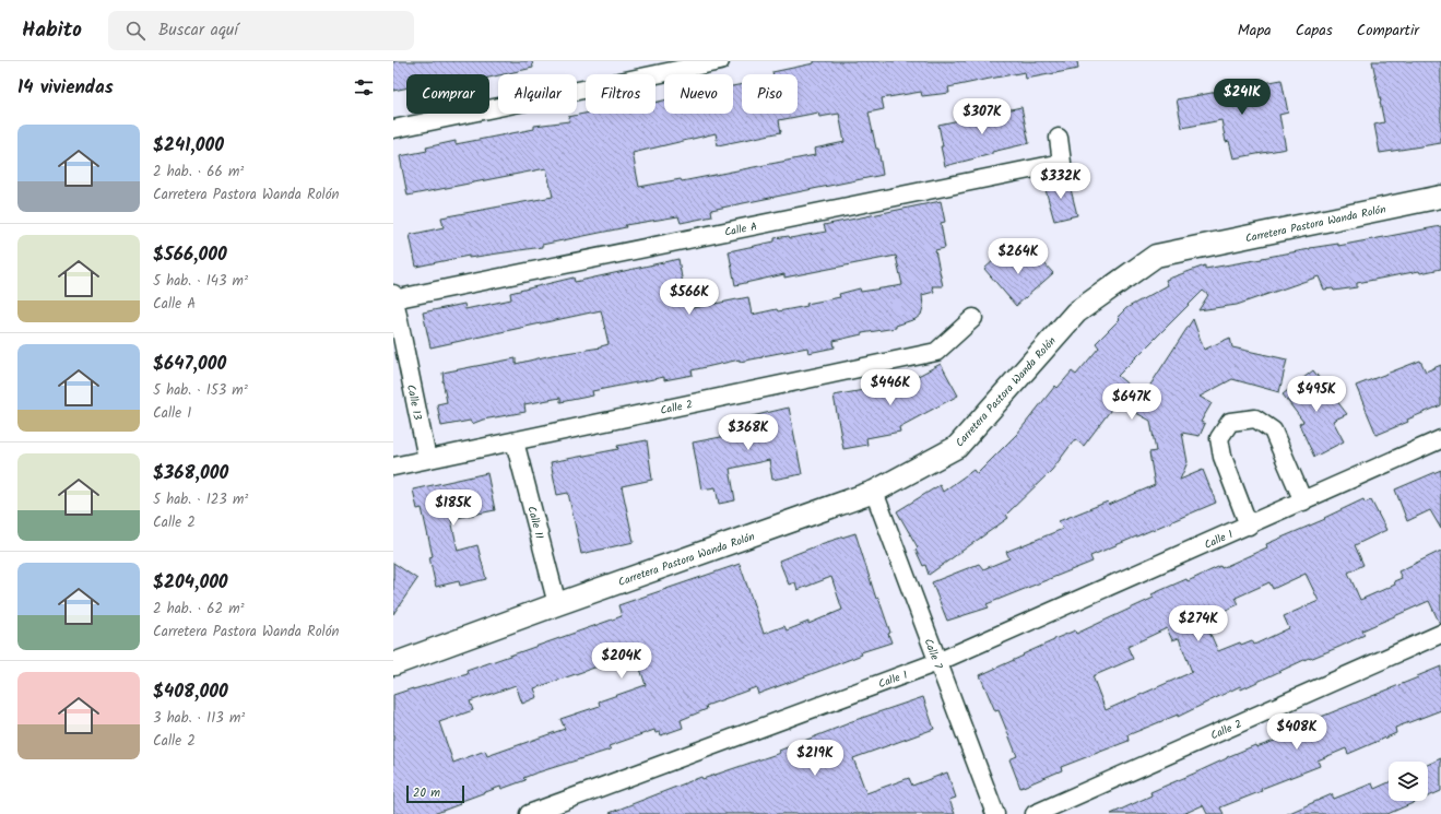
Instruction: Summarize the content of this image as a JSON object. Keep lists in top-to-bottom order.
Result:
{
  "streets": {
    "street": [
      "Carretera Pastora Wanda Rolón",
      "Calle A",
      "Calle 13",
      "Calle 2",
      "Calle 11",
      "Calle 1",
      "Calle 7"
    ]
  },
  "crossings": [
    ["Carretera Pastora Wanda Rolón", "Calle 11"],
    ["Carretera Pastora Wanda Rolón", "Calle 7"],
    ["Calle A", "Calle 13"],
    ["Calle 13", "Calle 2"],
    ["Calle 2", "Calle 11"],
    ["Calle 1", "Calle 7"]
  ],
  "scale_bar": "20 m",
  "page": {
    "header": "Habito",
    "search": "Buscar aquí",
    "nav": ["Mapa", "Capas", "Compartir"],
    "heading": "14 viviendas",
    "chip": [
      "Comprar",
      "Alquilar",
      "Filtros",
      "Nuevo",
      "Piso"
    ],
    "price": [
      "$241K",
      "$307K",
      "$332K",
      "$264K",
      "$566K",
      "$446K",
      "$495K",
      "$647K",
      "$368K",
      "$185K",
      "$274K",
      "$204K",
      "$408K",
      "$219K"
    ],
    "list": [
      {
        "name": "$241,000",
        "note": "2 hab. · 66 m² · Carretera Pastora Wanda Rolón"
      },
      {
        "name": "$566,000",
        "note": "5 hab. · 143 m² · Calle A"
      },
      {
        "name": "$647,000",
        "note": "5 hab. · 153 m² · Calle 1"
      },
      {
        "name": "$368,000",
        "note": "5 hab. · 123 m² · Calle 2"
      },
      {
        "name": "$204,000",
        "note": "2 hab. · 62 m² · Carretera Pastora Wanda Rolón"
      },
      {
        "name": "$408,000",
        "note": "3 hab. · 113 m² · Calle 2"
      }
    ],
    "scale": "20 m"
  }
}
